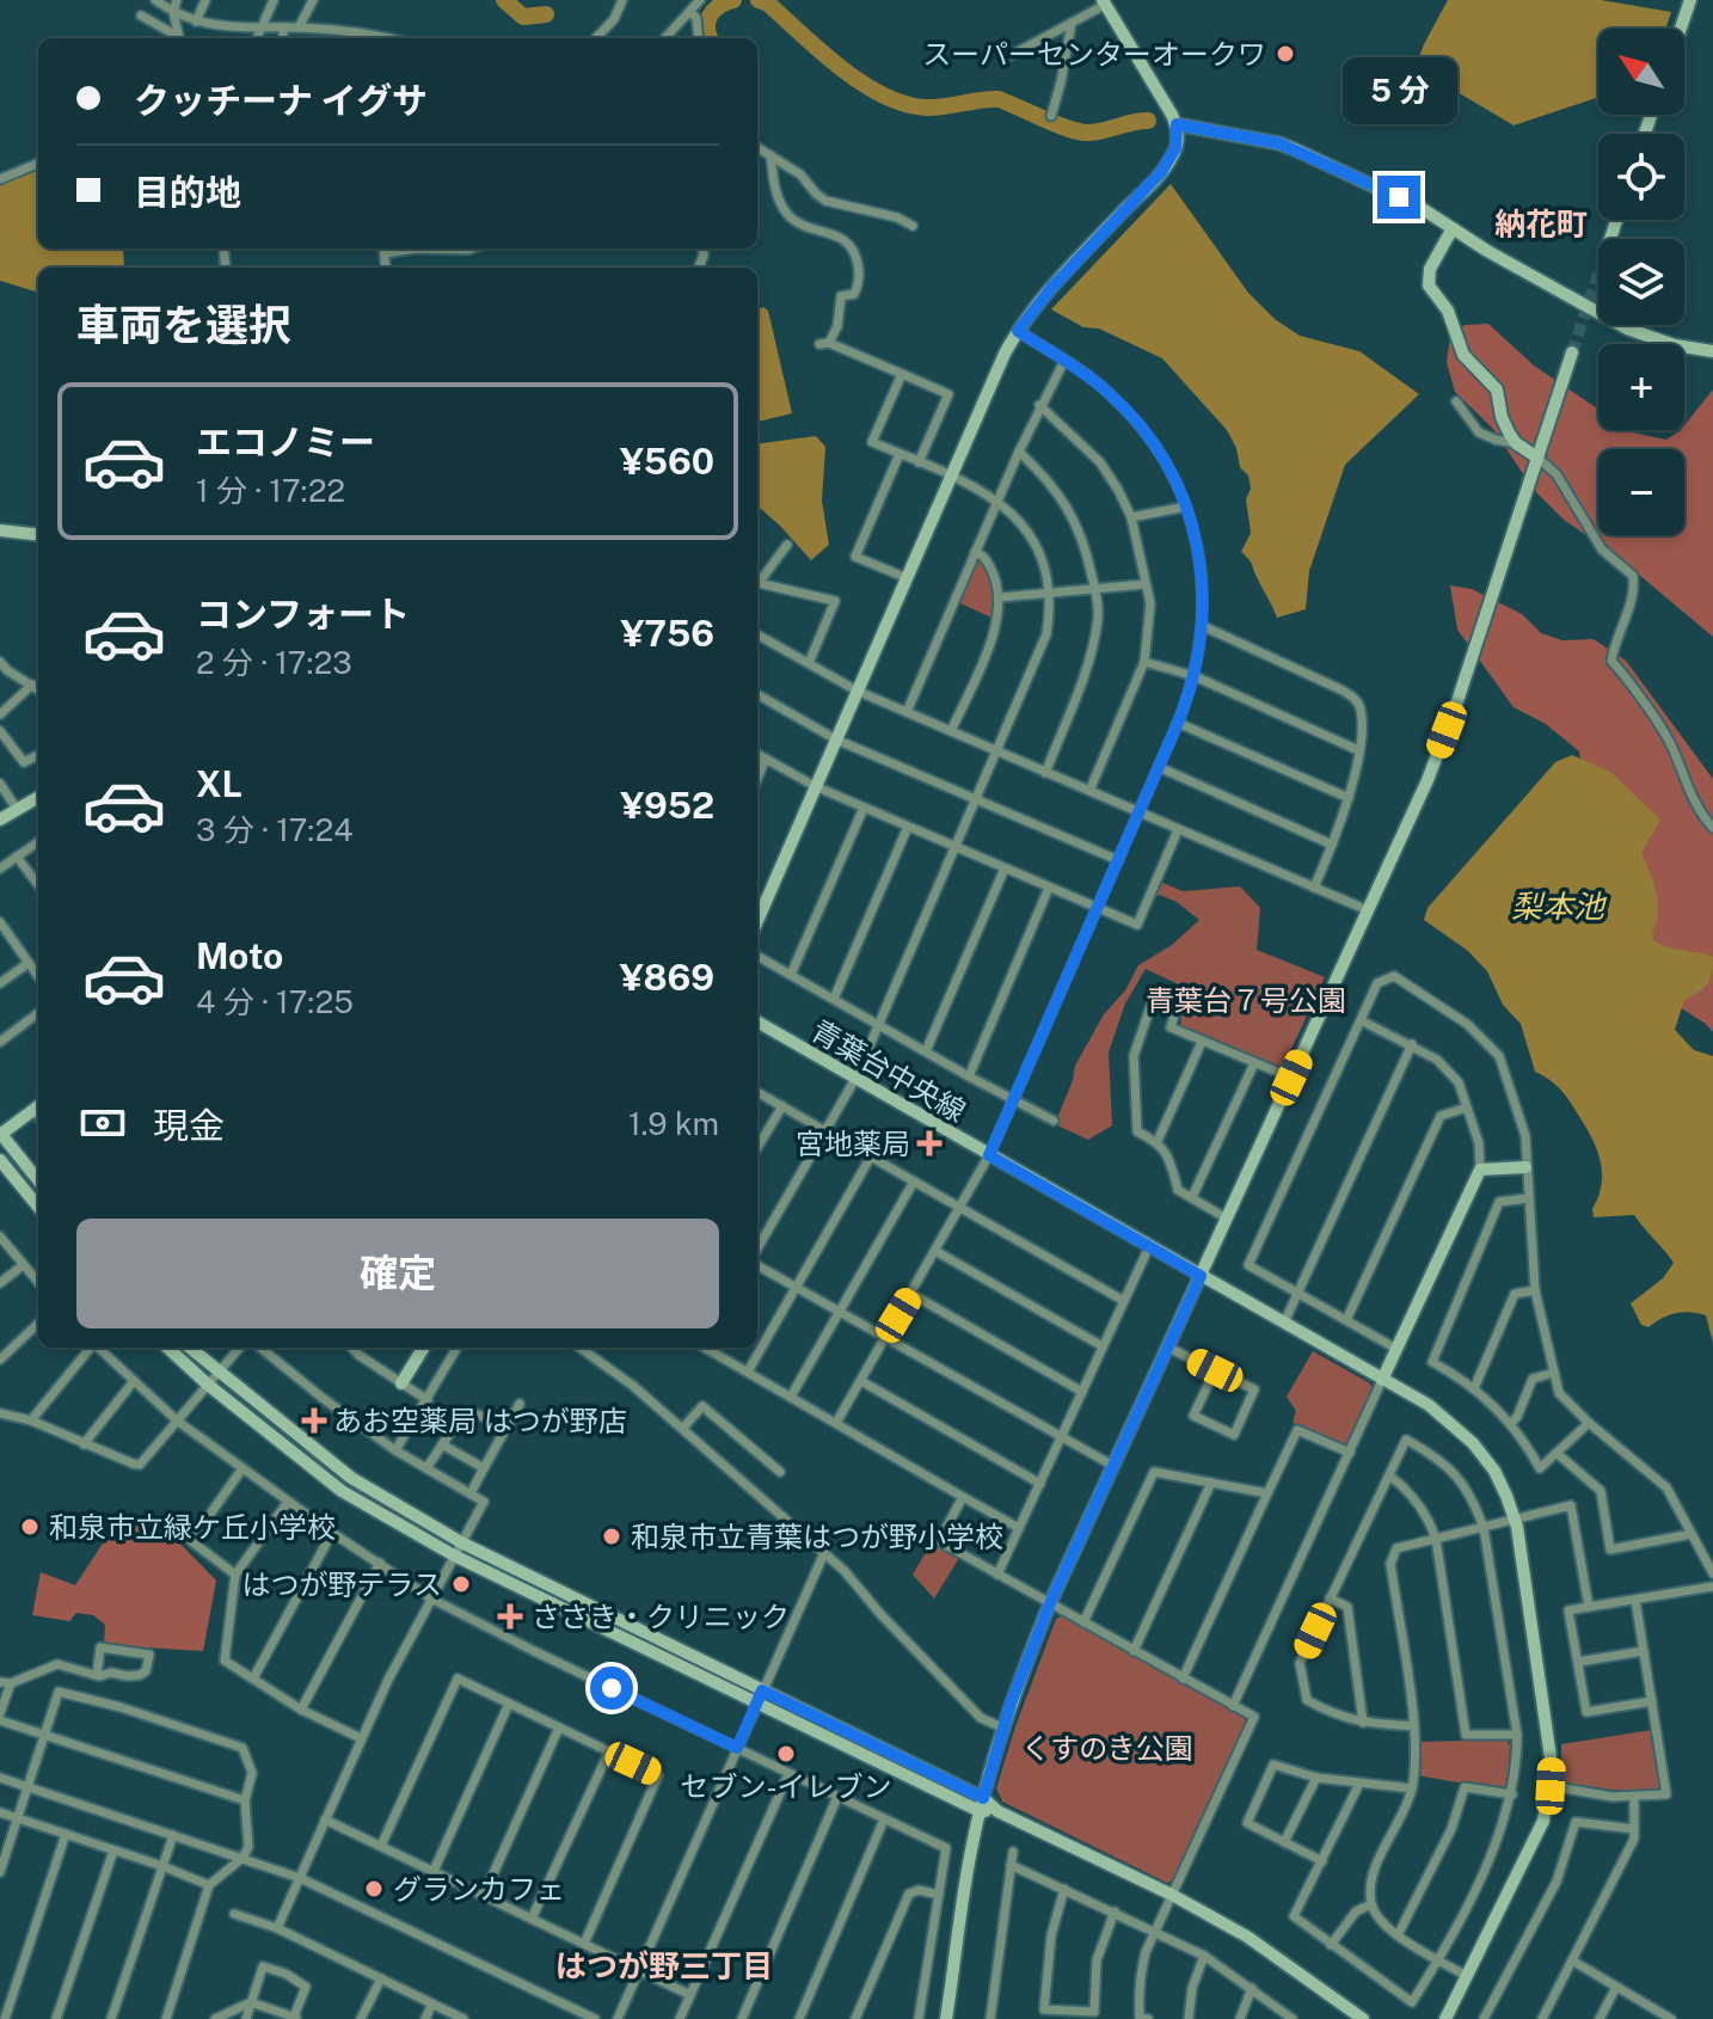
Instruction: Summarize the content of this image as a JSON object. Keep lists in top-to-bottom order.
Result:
{
  "streets": {
    "street": ["青葉台中央線"]
  },
  "districts": ["納花町", "はつが野三丁目"],
  "water": ["梨本池"],
  "parks": ["青葉台７号公園", "くすのき公園"],
  "places": {
    "other": [
      "スーパーセンターオークワ",
      "和泉市立緑ケ丘小学校",
      "和泉市立青葉はつが野小学校",
      "はつが野テラス",
      "セブン-イレブン",
      "グランカフェ"
    ],
    "health": ["宮地薬局", "あお空薬局 はつが野店", "ささき・クリニック"]
  },
  "north": "top left",
  "page": {
    "map_buttons": ["+", "−"],
    "banner": ["クッチーナ イグサ", "目的地"],
    "bubble": "5 分",
    "heading": "車両を選択",
    "list": [
      {
        "name": "エコノミー",
        "note": "1 分 · 17:22",
        "value": "¥560"
      },
      {
        "name": "コンフォート",
        "note": "2 分 · 17:23",
        "value": "¥756"
      },
      {
        "name": "XL",
        "note": "3 分 · 17:24",
        "value": "¥952"
      },
      {
        "name": "Moto",
        "note": "4 分 · 17:25",
        "value": "¥869"
      }
    ],
    "pay": ["現金", "1.9 km"],
    "buttons": "確定"
  }
}
